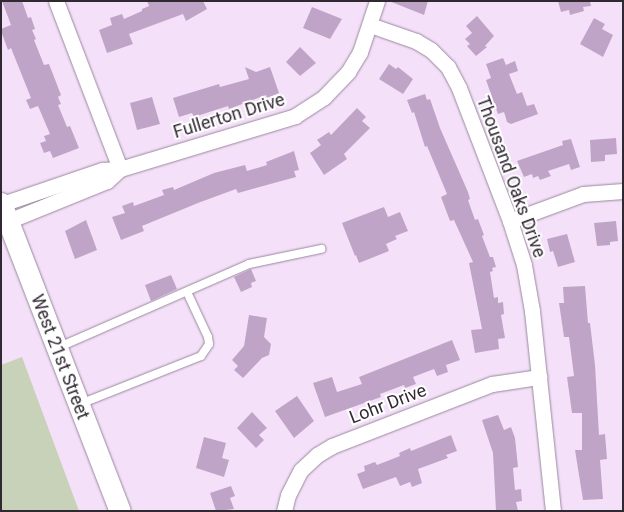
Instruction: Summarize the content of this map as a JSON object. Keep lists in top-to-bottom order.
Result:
{
  "streets": {
    "street": [
      "Fullerton Drive",
      "Thousand Oaks Drive",
      "West 21st Street",
      "Lohr Drive"
    ]
  },
  "crossings": [
    ["Fullerton Drive", "Thousand Oaks Drive"],
    ["Fullerton Drive", "West 21st Street"],
    ["Thousand Oaks Drive", "Lohr Drive"]
  ]
}
